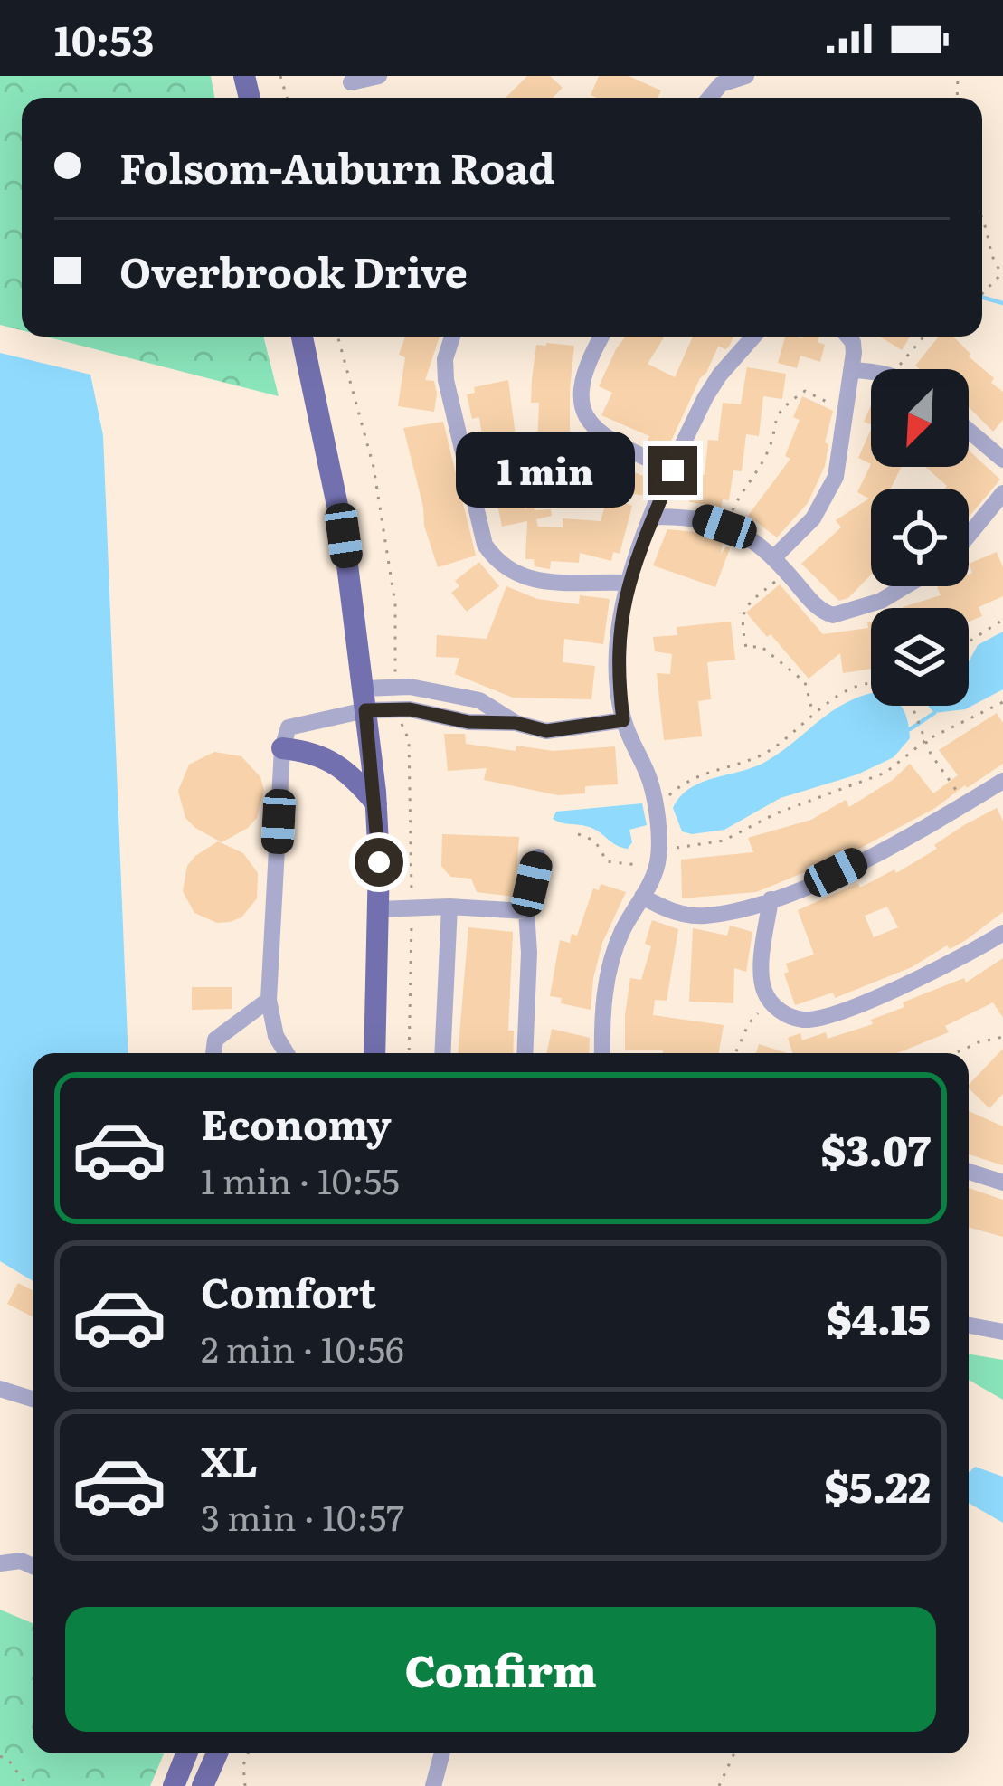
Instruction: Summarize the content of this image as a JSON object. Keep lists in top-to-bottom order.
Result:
{
  "north": "bottom left",
  "page": {
    "status": "10:53",
    "banner": ["Folsom-Auburn Road", "Overbrook Drive"],
    "bubble": "1 min",
    "list": [
      {
        "name": "Economy",
        "note": "1 min · 10:55",
        "value": "$3.07"
      },
      {
        "name": "Comfort",
        "note": "2 min · 10:56",
        "value": "$4.15"
      },
      {
        "name": "XL",
        "note": "3 min · 10:57",
        "value": "$5.22"
      }
    ],
    "buttons": "Confirm"
  }
}
